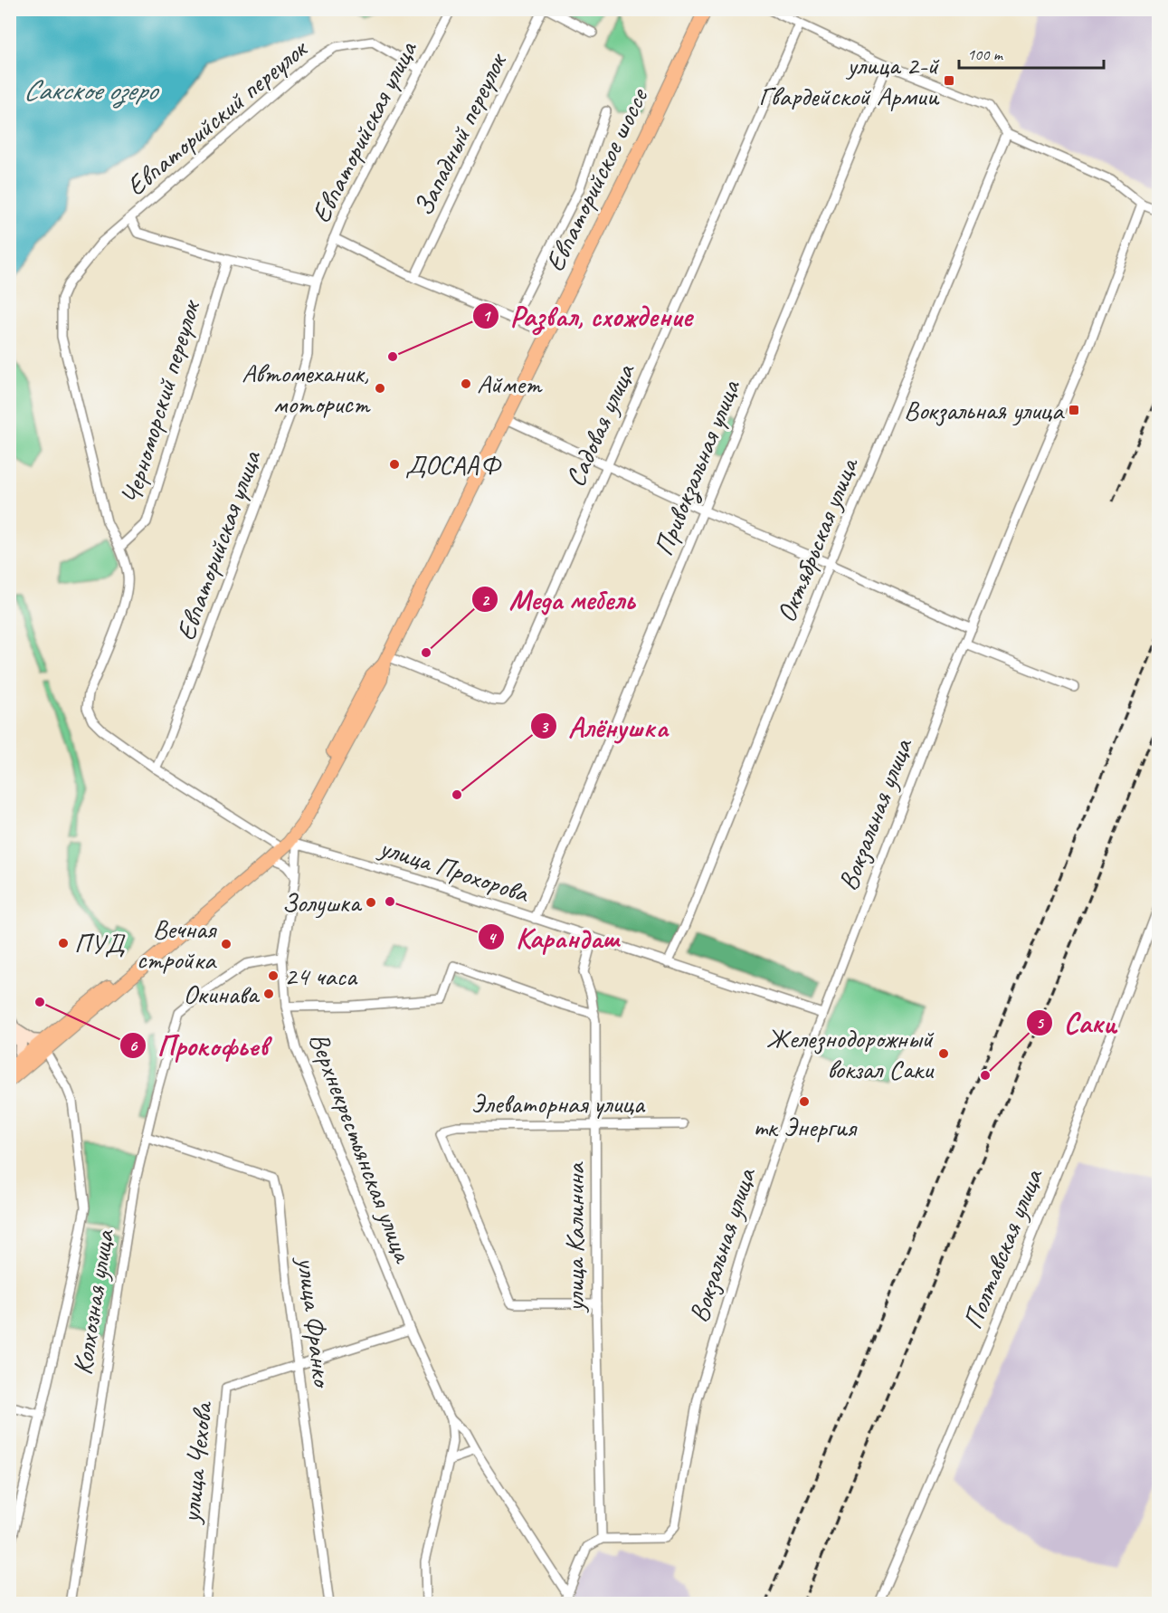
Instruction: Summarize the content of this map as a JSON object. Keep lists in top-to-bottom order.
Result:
{
  "streets": {
    "main road": ["Евпаторийское шоссе"],
    "street": [
      "Евпаторийский переулок",
      "Евпаторийская улица",
      "Западный переулок",
      "Черноморский переулок",
      "Садовая улица",
      "Привокзальная улица",
      "Октябрьская улица",
      "Вокзальная улица",
      "улица Прохорова",
      "Элеваторная улица",
      "Верхнекрестьянская улица",
      "улица Калинина",
      "Полтавская улица",
      "Колхозная улица",
      "улица Франко",
      "улица Чехова"
    ]
  },
  "crossings": [
    ["Евпаторийский переулок", "Евпаторийская улица"],
    ["Евпаторийский переулок", "Черноморский переулок"],
    ["Евпаторийский переулок", "улица Прохорова"],
    ["Евпаторийская улица", "улица Прохорова"],
    ["Евпаторийское шоссе", "Садовая улица"],
    ["Евпаторийское шоссе", "улица Прохорова"],
    ["Евпаторийское шоссе", "Верхнекрестьянская улица"],
    ["Евпаторийское шоссе", "Колхозная улица"],
    ["Привокзальная улица", "улица Прохорова"],
    ["Октябрьская улица", "улица Прохорова"],
    ["Вокзальная улица", "улица Прохорова"],
    ["Вокзальная улица", "улица Калинина"],
    ["улица Прохорова", "Верхнекрестьянская улица"],
    ["улица Прохорова", "улица Калинина"],
    ["Элеваторная улица", "улица Калинина"],
    ["Верхнекрестьянская улица", "Колхозная улица"],
    ["Верхнекрестьянская улица", "улица Чехова"],
    ["Колхозная улица", "улица Франко"],
    ["улица Франко", "улица Чехова"]
  ],
  "water": ["Сакское озеро"],
  "places": {
    "transit": ["улица 2-й Гвардейской Армии", "Вокзальная улица"],
    "other": [
      "Развал, схождение",
      "Аймет",
      "Автомеханик, моторист",
      "ДОСААФ",
      "Mega мебель",
      "Алёнушка",
      "Карандаш",
      "Золушка",
      "ПУД",
      "Вечная стройка",
      "24 часа",
      "Окинава",
      "Прокофьев",
      "Железнодорожный вокзал Саки",
      "Саки",
      "тк Энергия"
    ]
  },
  "scale_bar": "100 m"
}
